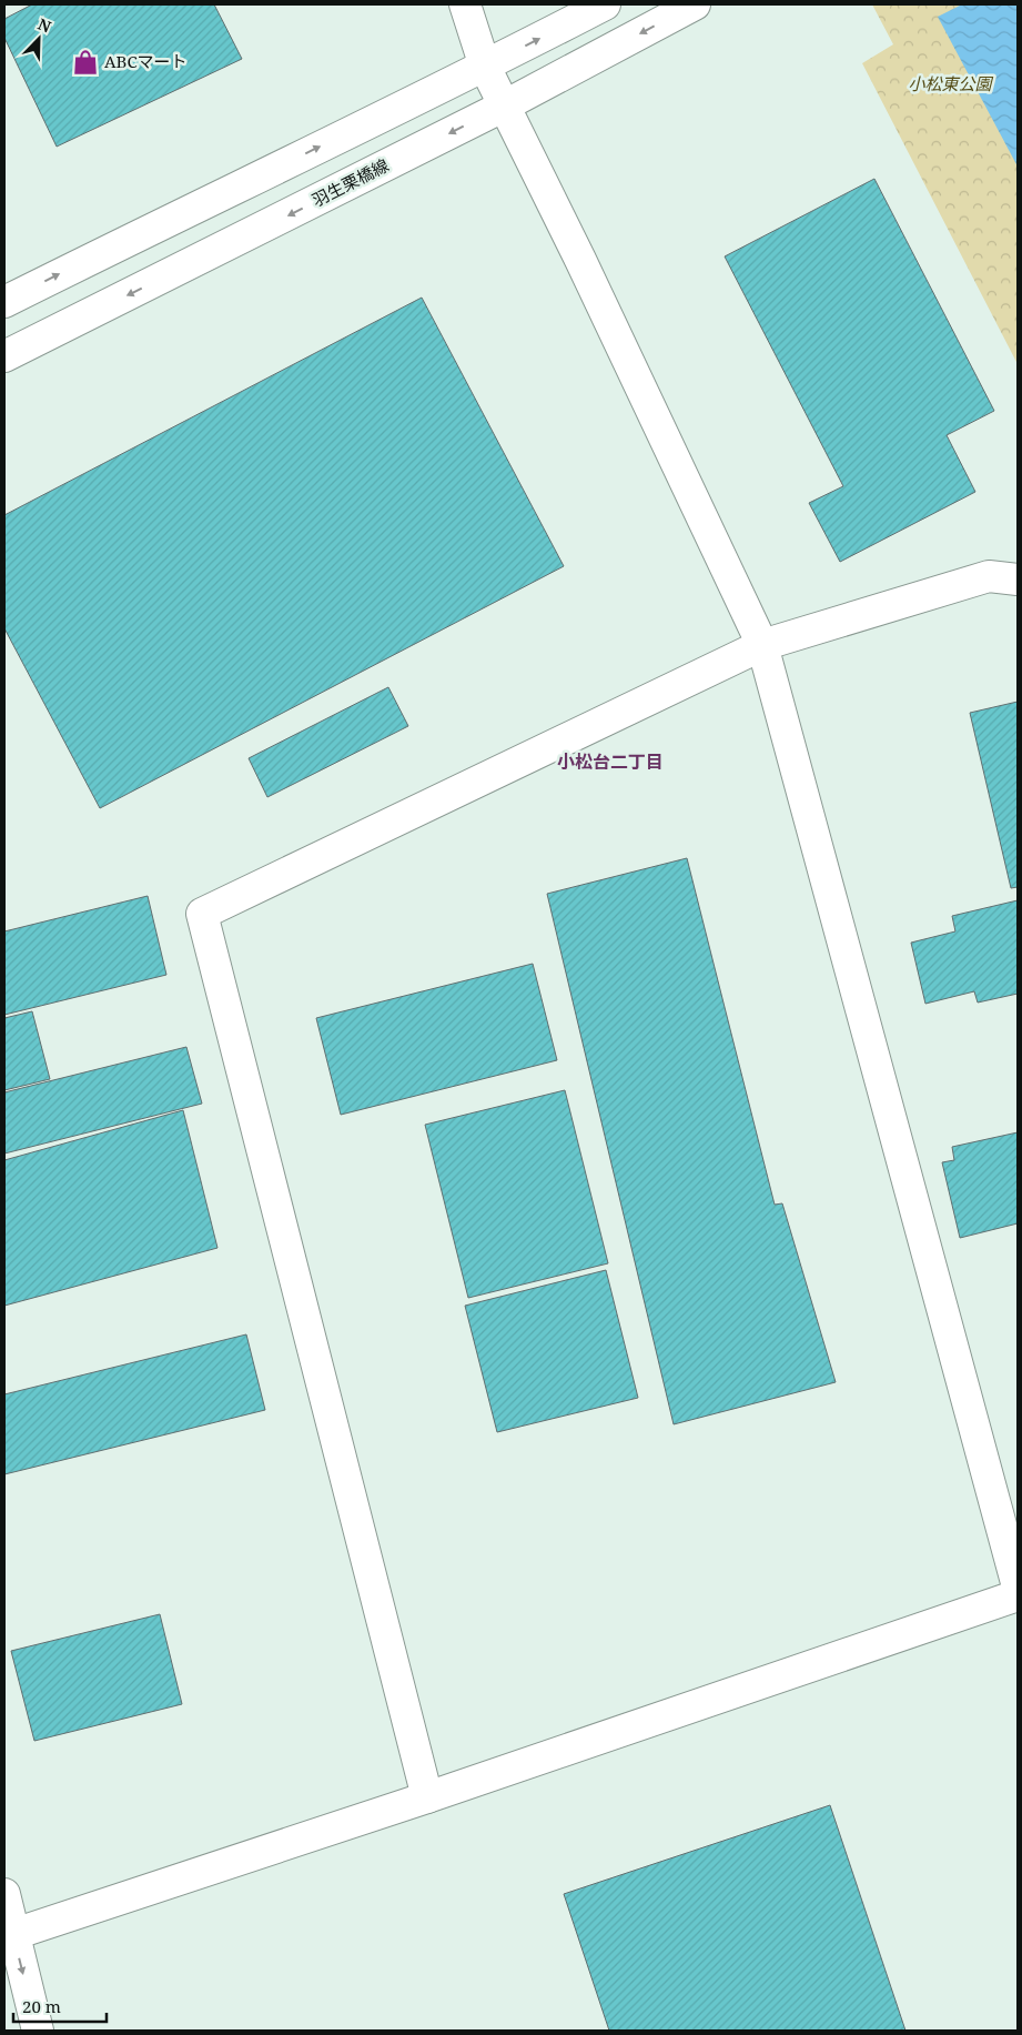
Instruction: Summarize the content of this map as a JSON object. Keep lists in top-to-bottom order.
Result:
{
  "streets": {
    "main road": ["羽生栗橋線"]
  },
  "districts": ["小松台二丁目"],
  "parks": ["小松東公園"],
  "places": {
    "shop": ["ABCマート"]
  },
  "scale_bar": "20 m",
  "north": "top right"
}
